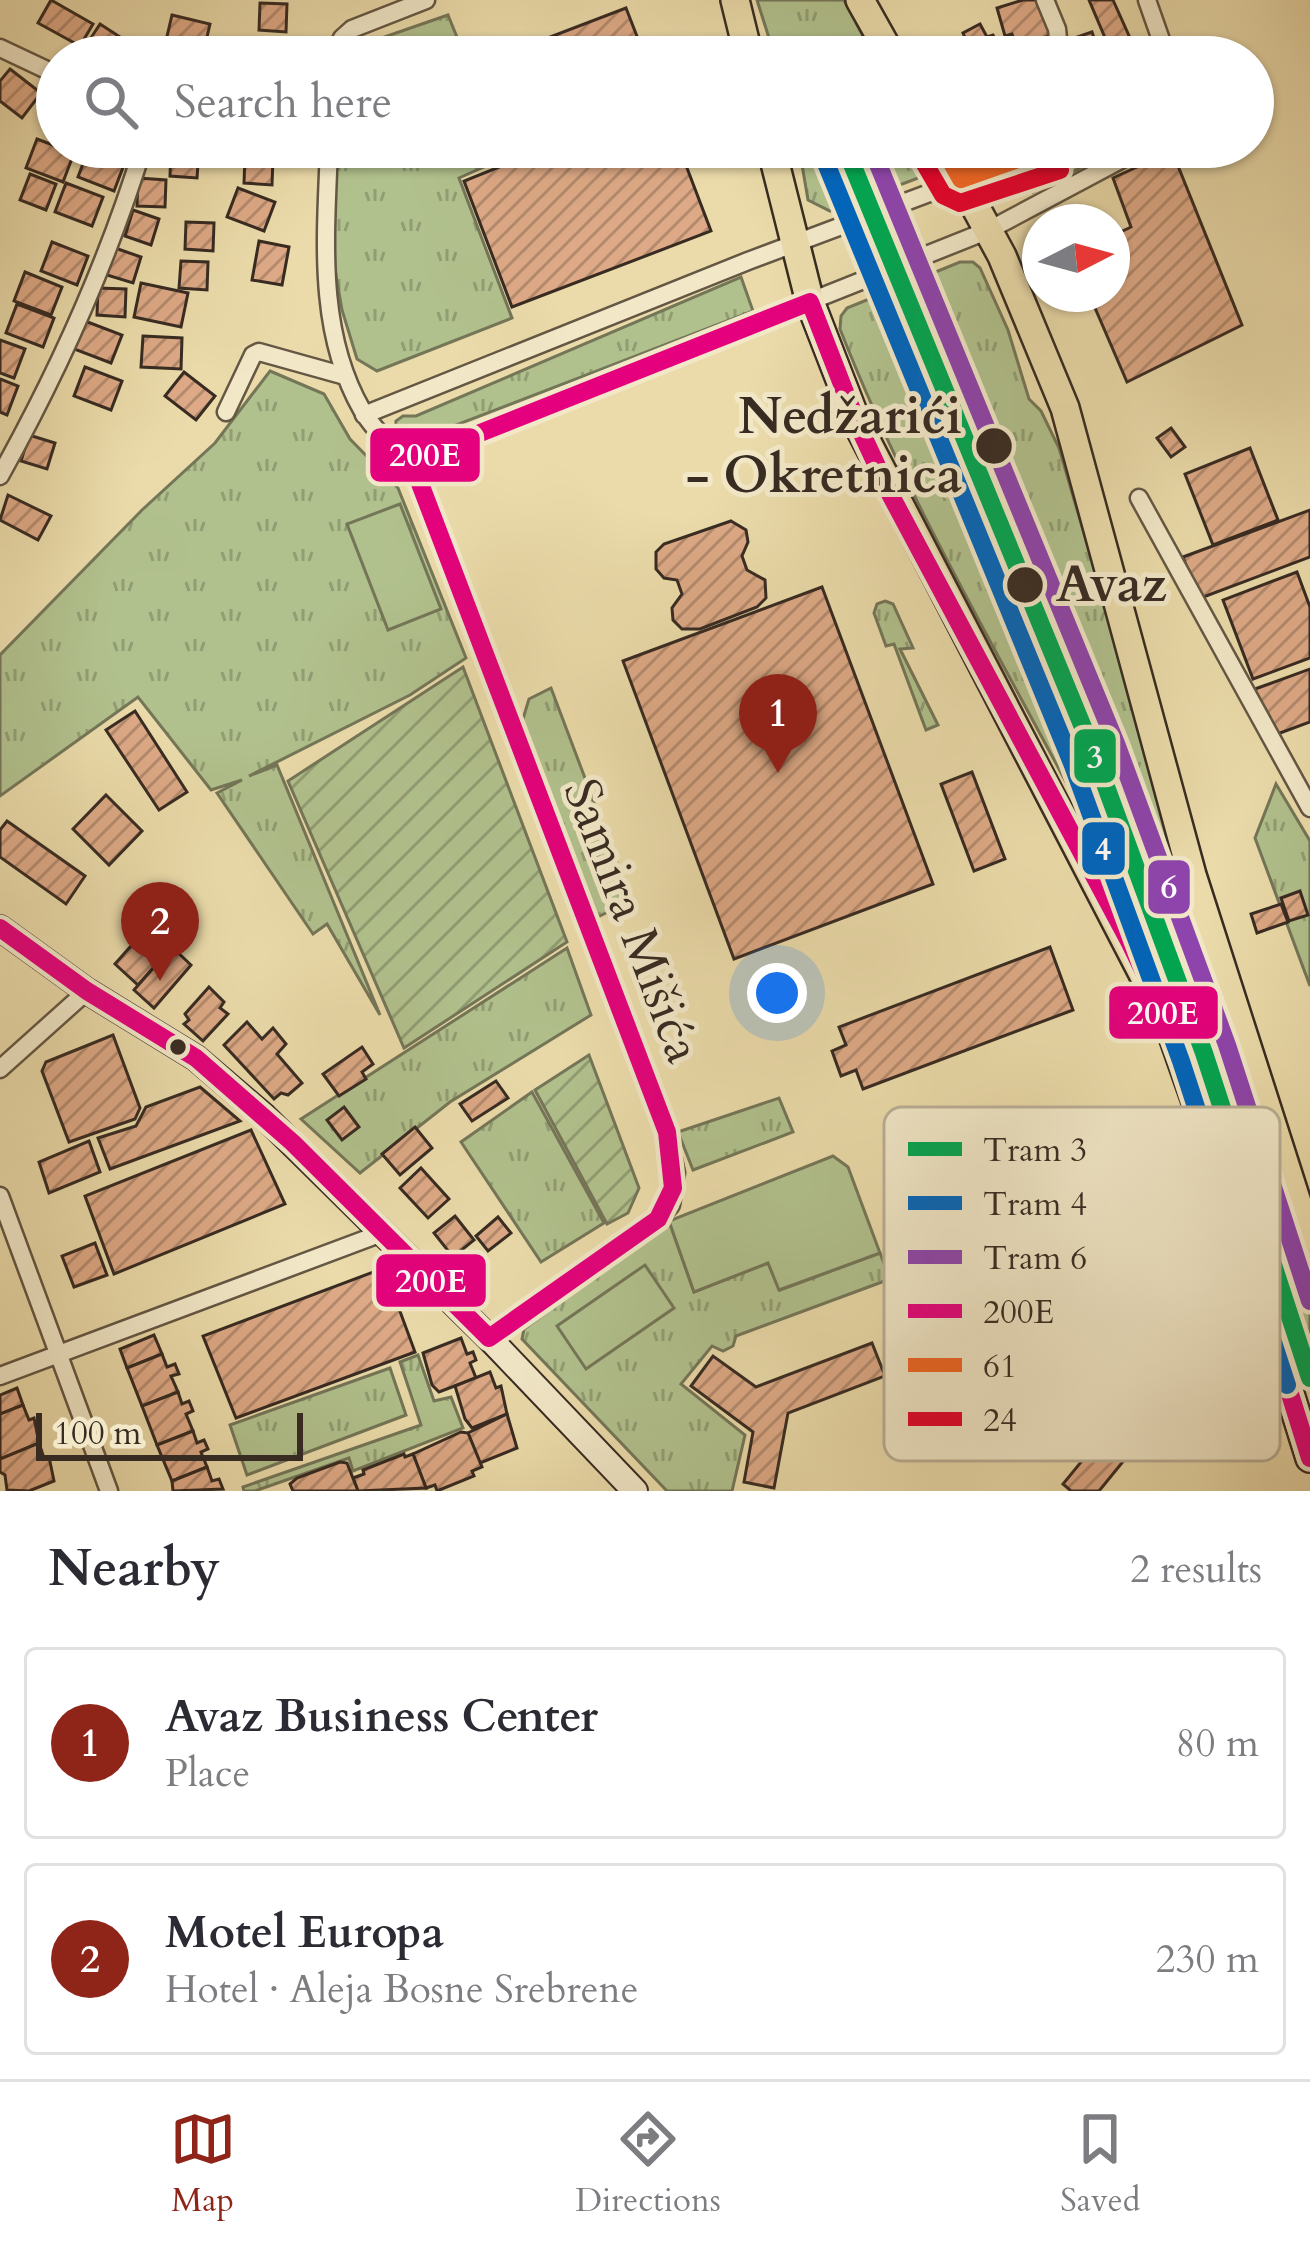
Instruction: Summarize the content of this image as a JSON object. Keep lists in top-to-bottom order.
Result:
{
  "streets": {
    "street": ["Samira Mišića"]
  },
  "places": ["Nedžarići - Okretnica", "Avaz"],
  "lines": [
    "tram line 3",
    "tram line 4",
    "tram line 6",
    "transit line 61",
    "transit line 24",
    "transit line 200E"
  ],
  "legend": [
    "Tram 3",
    "Tram 4",
    "Tram 6",
    "200E",
    "61",
    "24"
  ],
  "scale_bar": "100 m",
  "north": "right",
  "page": {
    "search": "Search here",
    "pins": ["1", "2"],
    "scale": "100 m",
    "heading": ["Nearby", "2 results"],
    "list": [
      {
        "mark": "1",
        "name": "Avaz Business Center",
        "note": "Place",
        "value": "80 m"
      },
      {
        "mark": "2",
        "name": "Motel Europa",
        "note": "Hotel · Aleja Bosne Srebrene",
        "value": "230 m"
      }
    ],
    "nav": ["Map", "Directions", "Saved"]
  }
}
